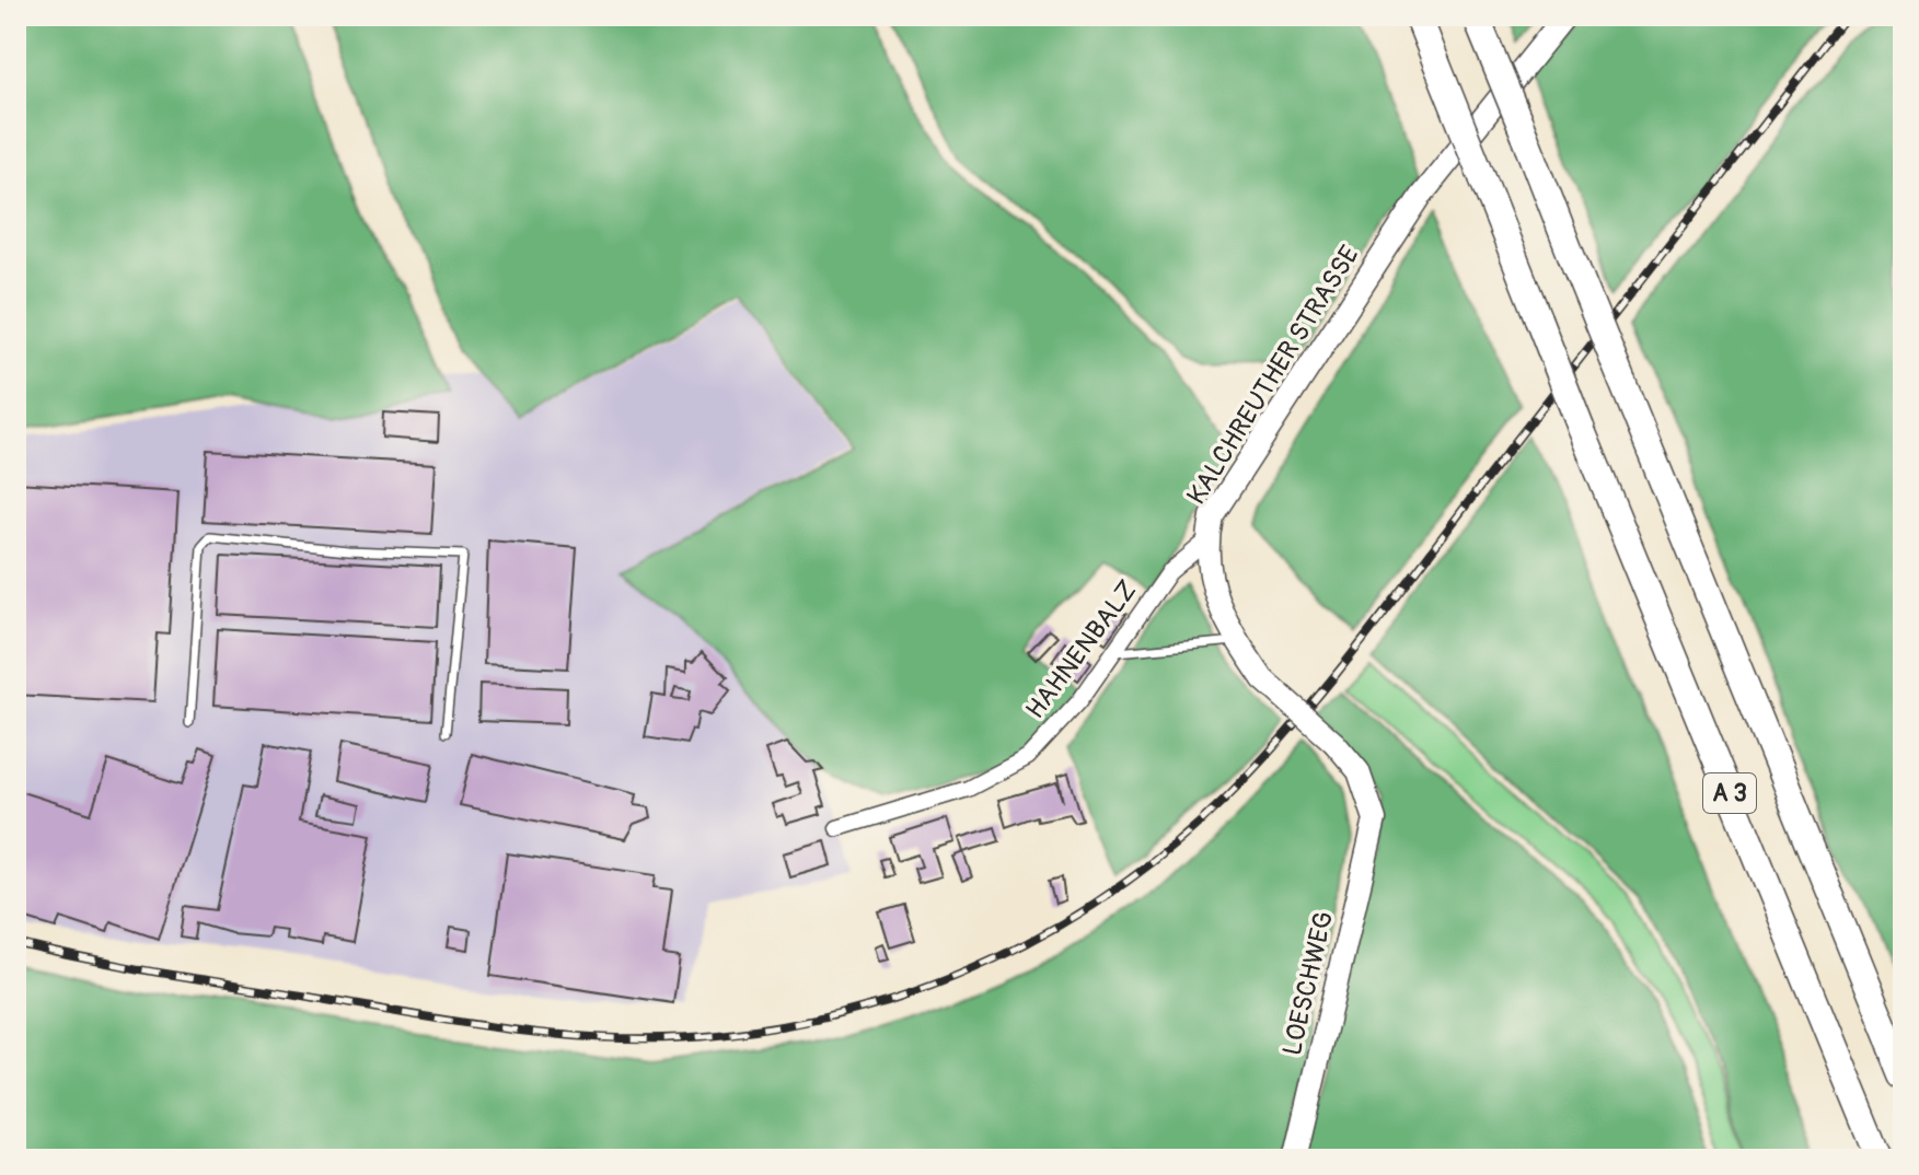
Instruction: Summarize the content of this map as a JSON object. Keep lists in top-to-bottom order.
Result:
{
  "streets": {
    "highway": ["A 3"],
    "street": ["KALCHREUTHER STRASSE", "HAHNENBALZ", "LOESCHWEG"]
  },
  "crossings": [
    ["KALCHREUTHER STRASSE", "HAHNENBALZ"],
    ["KALCHREUTHER STRASSE", "LOESCHWEG"]
  ]
}
